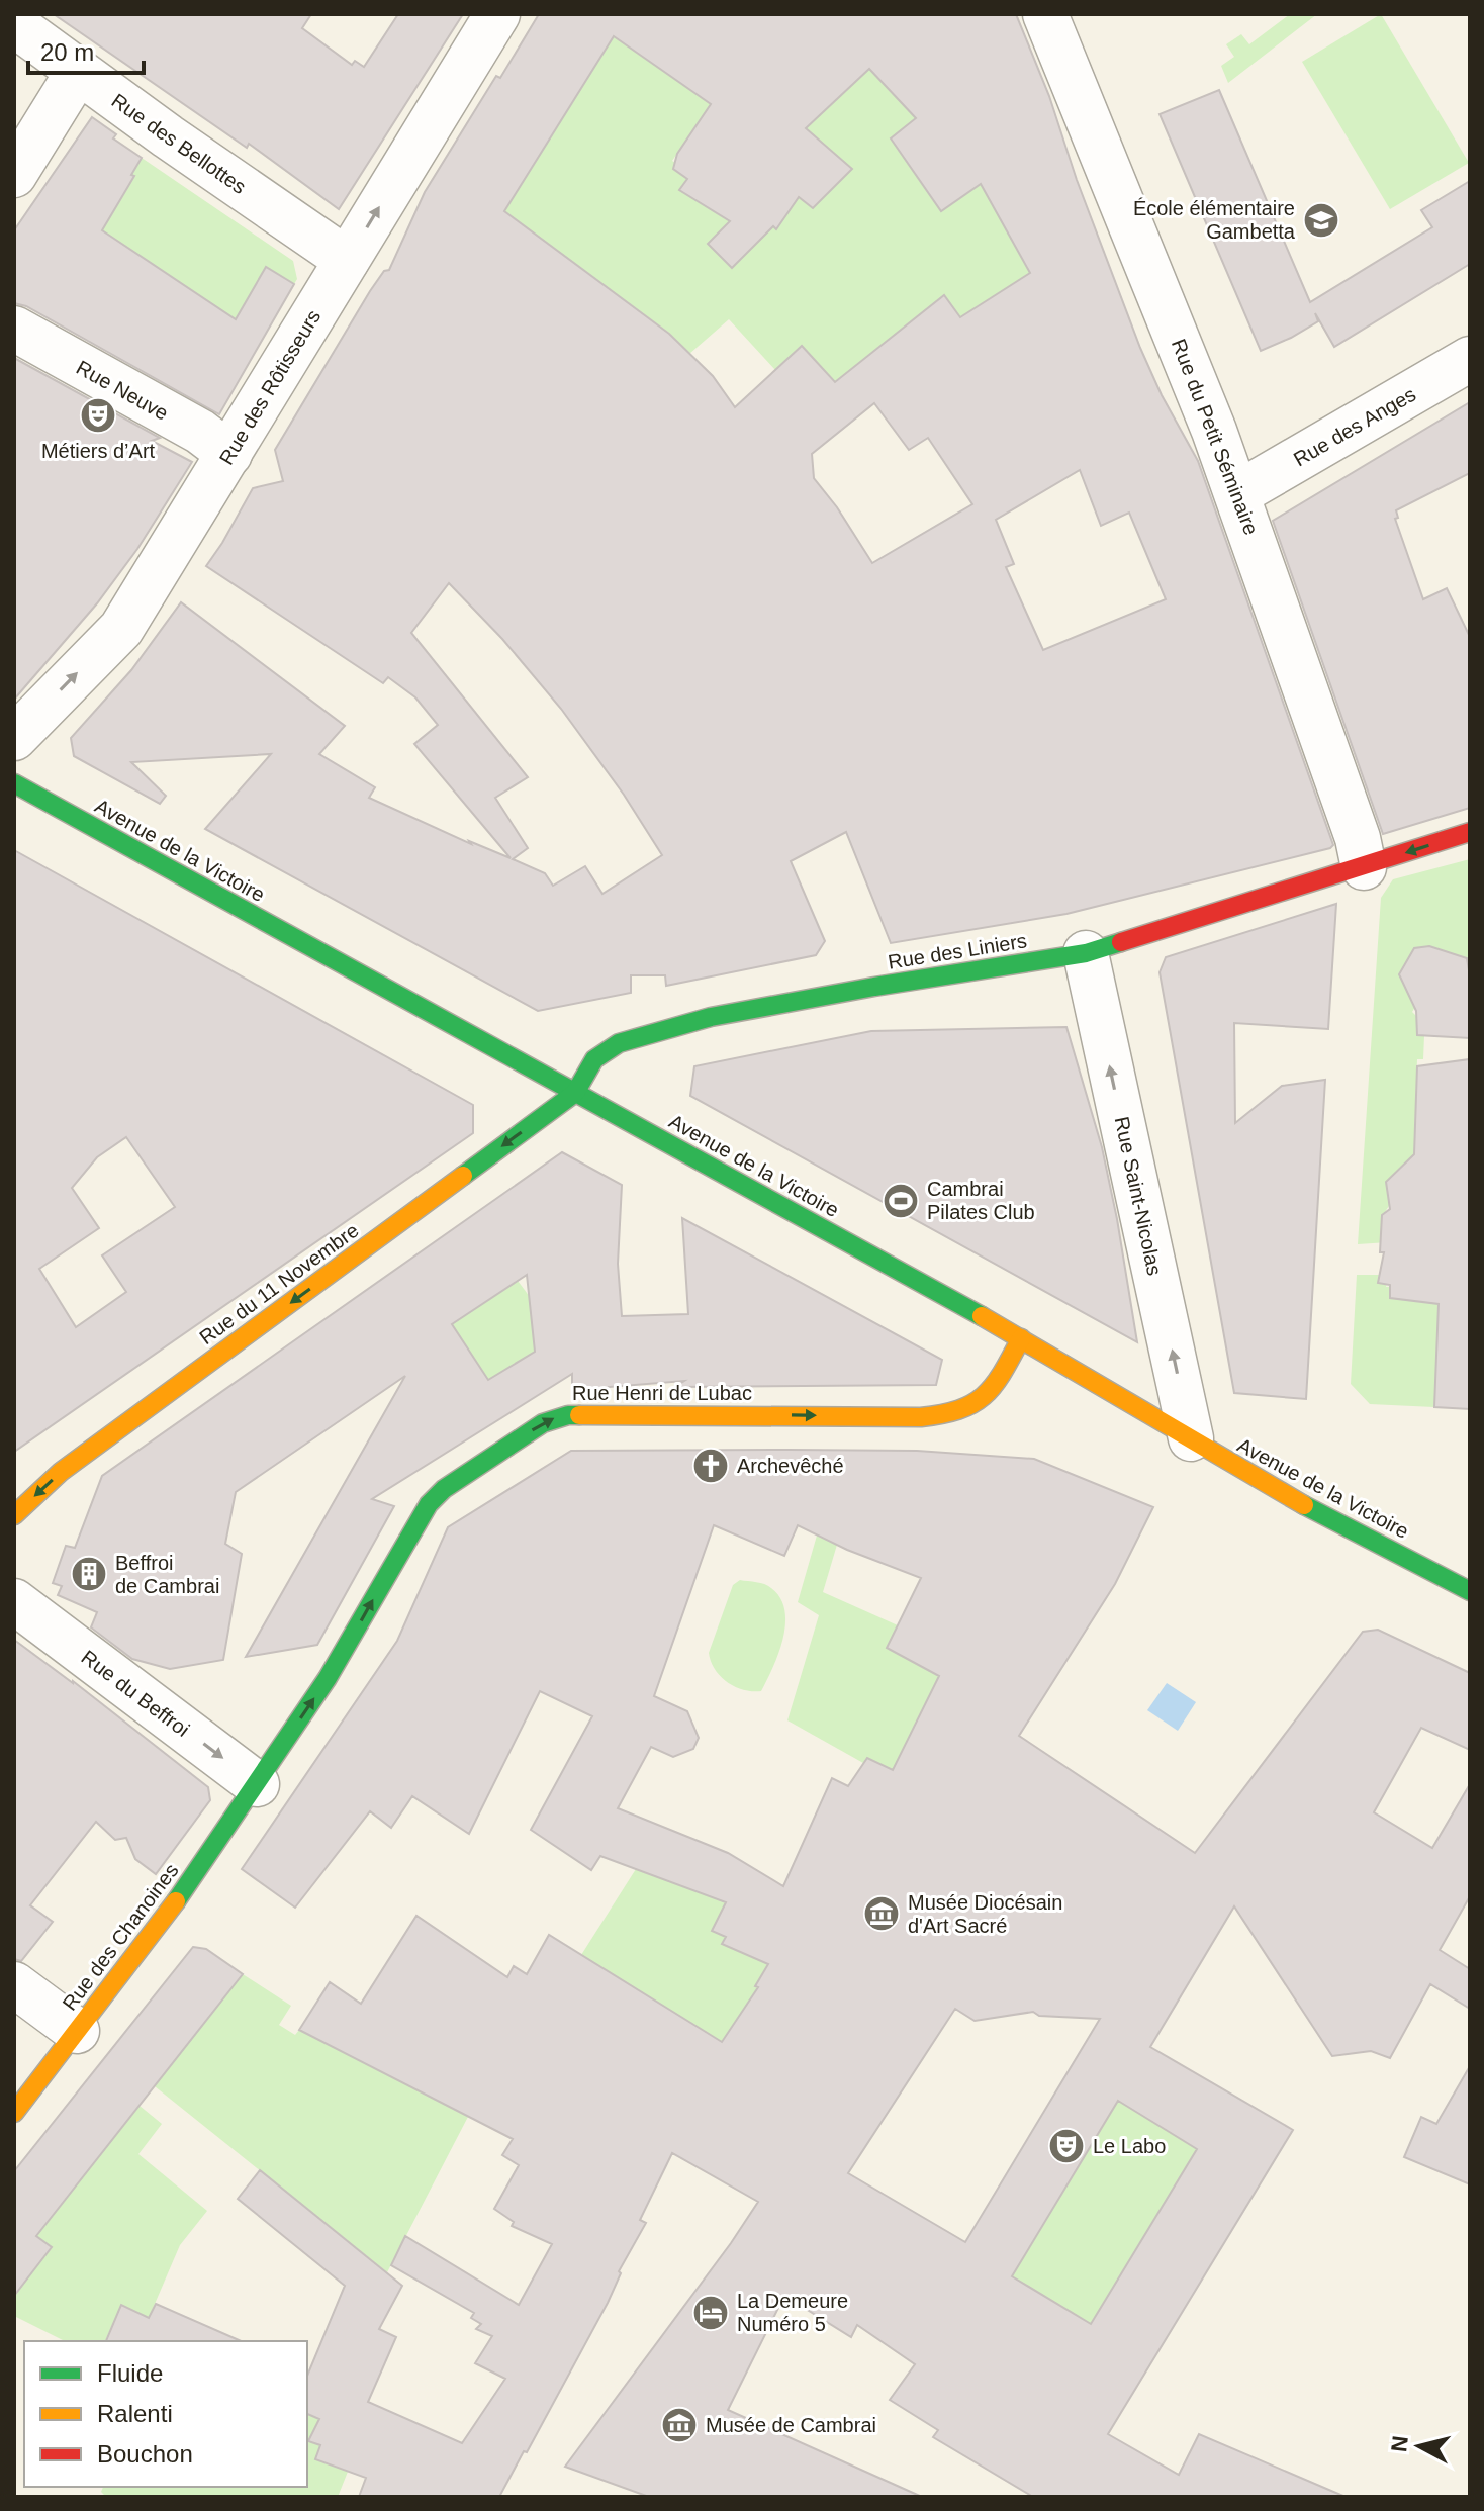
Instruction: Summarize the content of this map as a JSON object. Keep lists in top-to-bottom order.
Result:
{
  "streets": {
    "street": [
      "Rue des Bellottes",
      "Rue des Rôtisseurs",
      "Rue Neuve",
      "Rue des Anges",
      "Rue du Petit Séminaire",
      "Avenue de la Victoire",
      "Rue des Liniers",
      "Rue Saint-Nicolas",
      "Rue du 11 Novembre",
      "Rue Henri de Lubac",
      "Rue du Beffroi",
      "Rue des Chanoines"
    ]
  },
  "crossings": [
    ["Rue des Bellottes", "Rue des Rôtisseurs"],
    ["Rue des Rôtisseurs", "Rue Neuve"],
    ["Rue des Anges", "Rue du Petit Séminaire"],
    ["Rue du Petit Séminaire", "Rue des Liniers"],
    ["Avenue de la Victoire", "Rue des Liniers"],
    ["Avenue de la Victoire", "Rue Saint-Nicolas"],
    ["Avenue de la Victoire", "Rue du 11 Novembre"],
    ["Avenue de la Victoire", "Rue Henri de Lubac"],
    ["Rue des Liniers", "Rue Saint-Nicolas"],
    ["Rue des Liniers", "Rue du 11 Novembre"],
    ["Rue Henri de Lubac", "Rue du Beffroi"],
    ["Rue Henri de Lubac", "Rue des Chanoines"],
    ["Rue du Beffroi", "Rue des Chanoines"]
  ],
  "one_way": [
    "Rue des Rôtisseurs",
    "Rue Saint-Nicolas",
    "Rue du 11 Novembre",
    "Rue Henri de Lubac",
    "Rue du Beffroi"
  ],
  "places": {
    "school or university": ["École élémentaire Gambetta"],
    "theatre": ["Métiers d’Art", "Le Labo"],
    "sports": ["Cambrai Pilates Club"],
    "church": ["Archevêché"],
    "building": ["Beffroi de Cambrai"],
    "museum": ["Musée Diocésain d'Art Sacré", "Musée de Cambrai"],
    "hotel": ["La Demeure Numéro 5"]
  },
  "legend": ["Fluide", "Ralenti", "Bouchon"],
  "scale_bar": "20 m",
  "north": "left"
}
